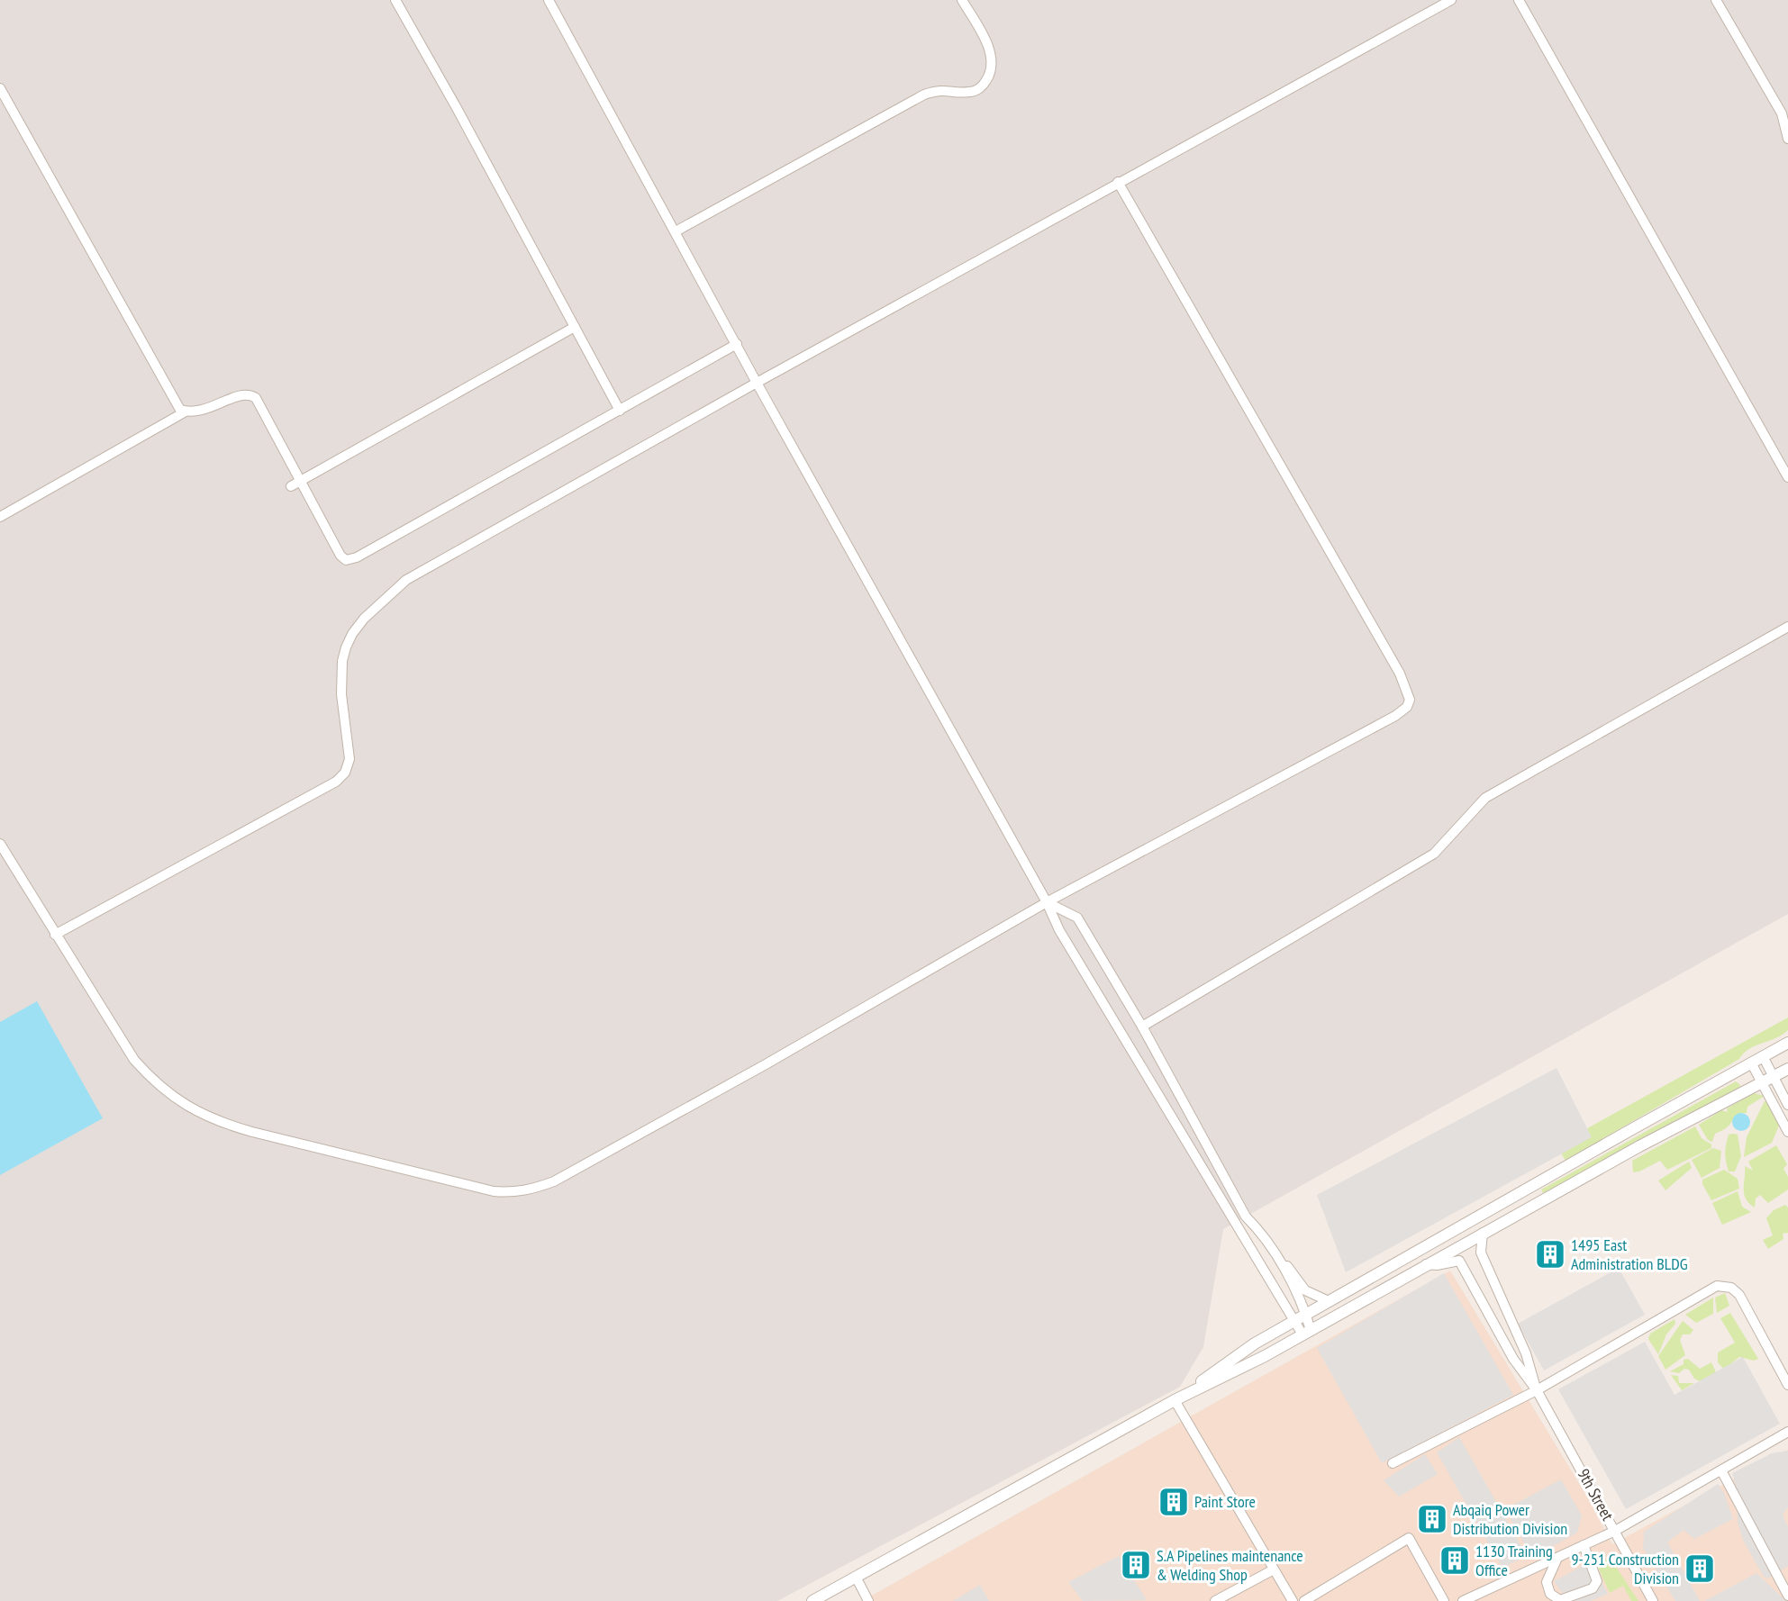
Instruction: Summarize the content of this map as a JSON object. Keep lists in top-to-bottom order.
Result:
{
  "streets": {
    "street": ["9th Street"]
  },
  "places": {
    "building": [
      "1495 East Administration BLDG",
      "Paint Store",
      "Abqaiq Power Distribution Division",
      "1130 Training Office",
      "S.A Pipelines maintenance & Welding Shop",
      "9-251 Construction Division"
    ]
  }
}
